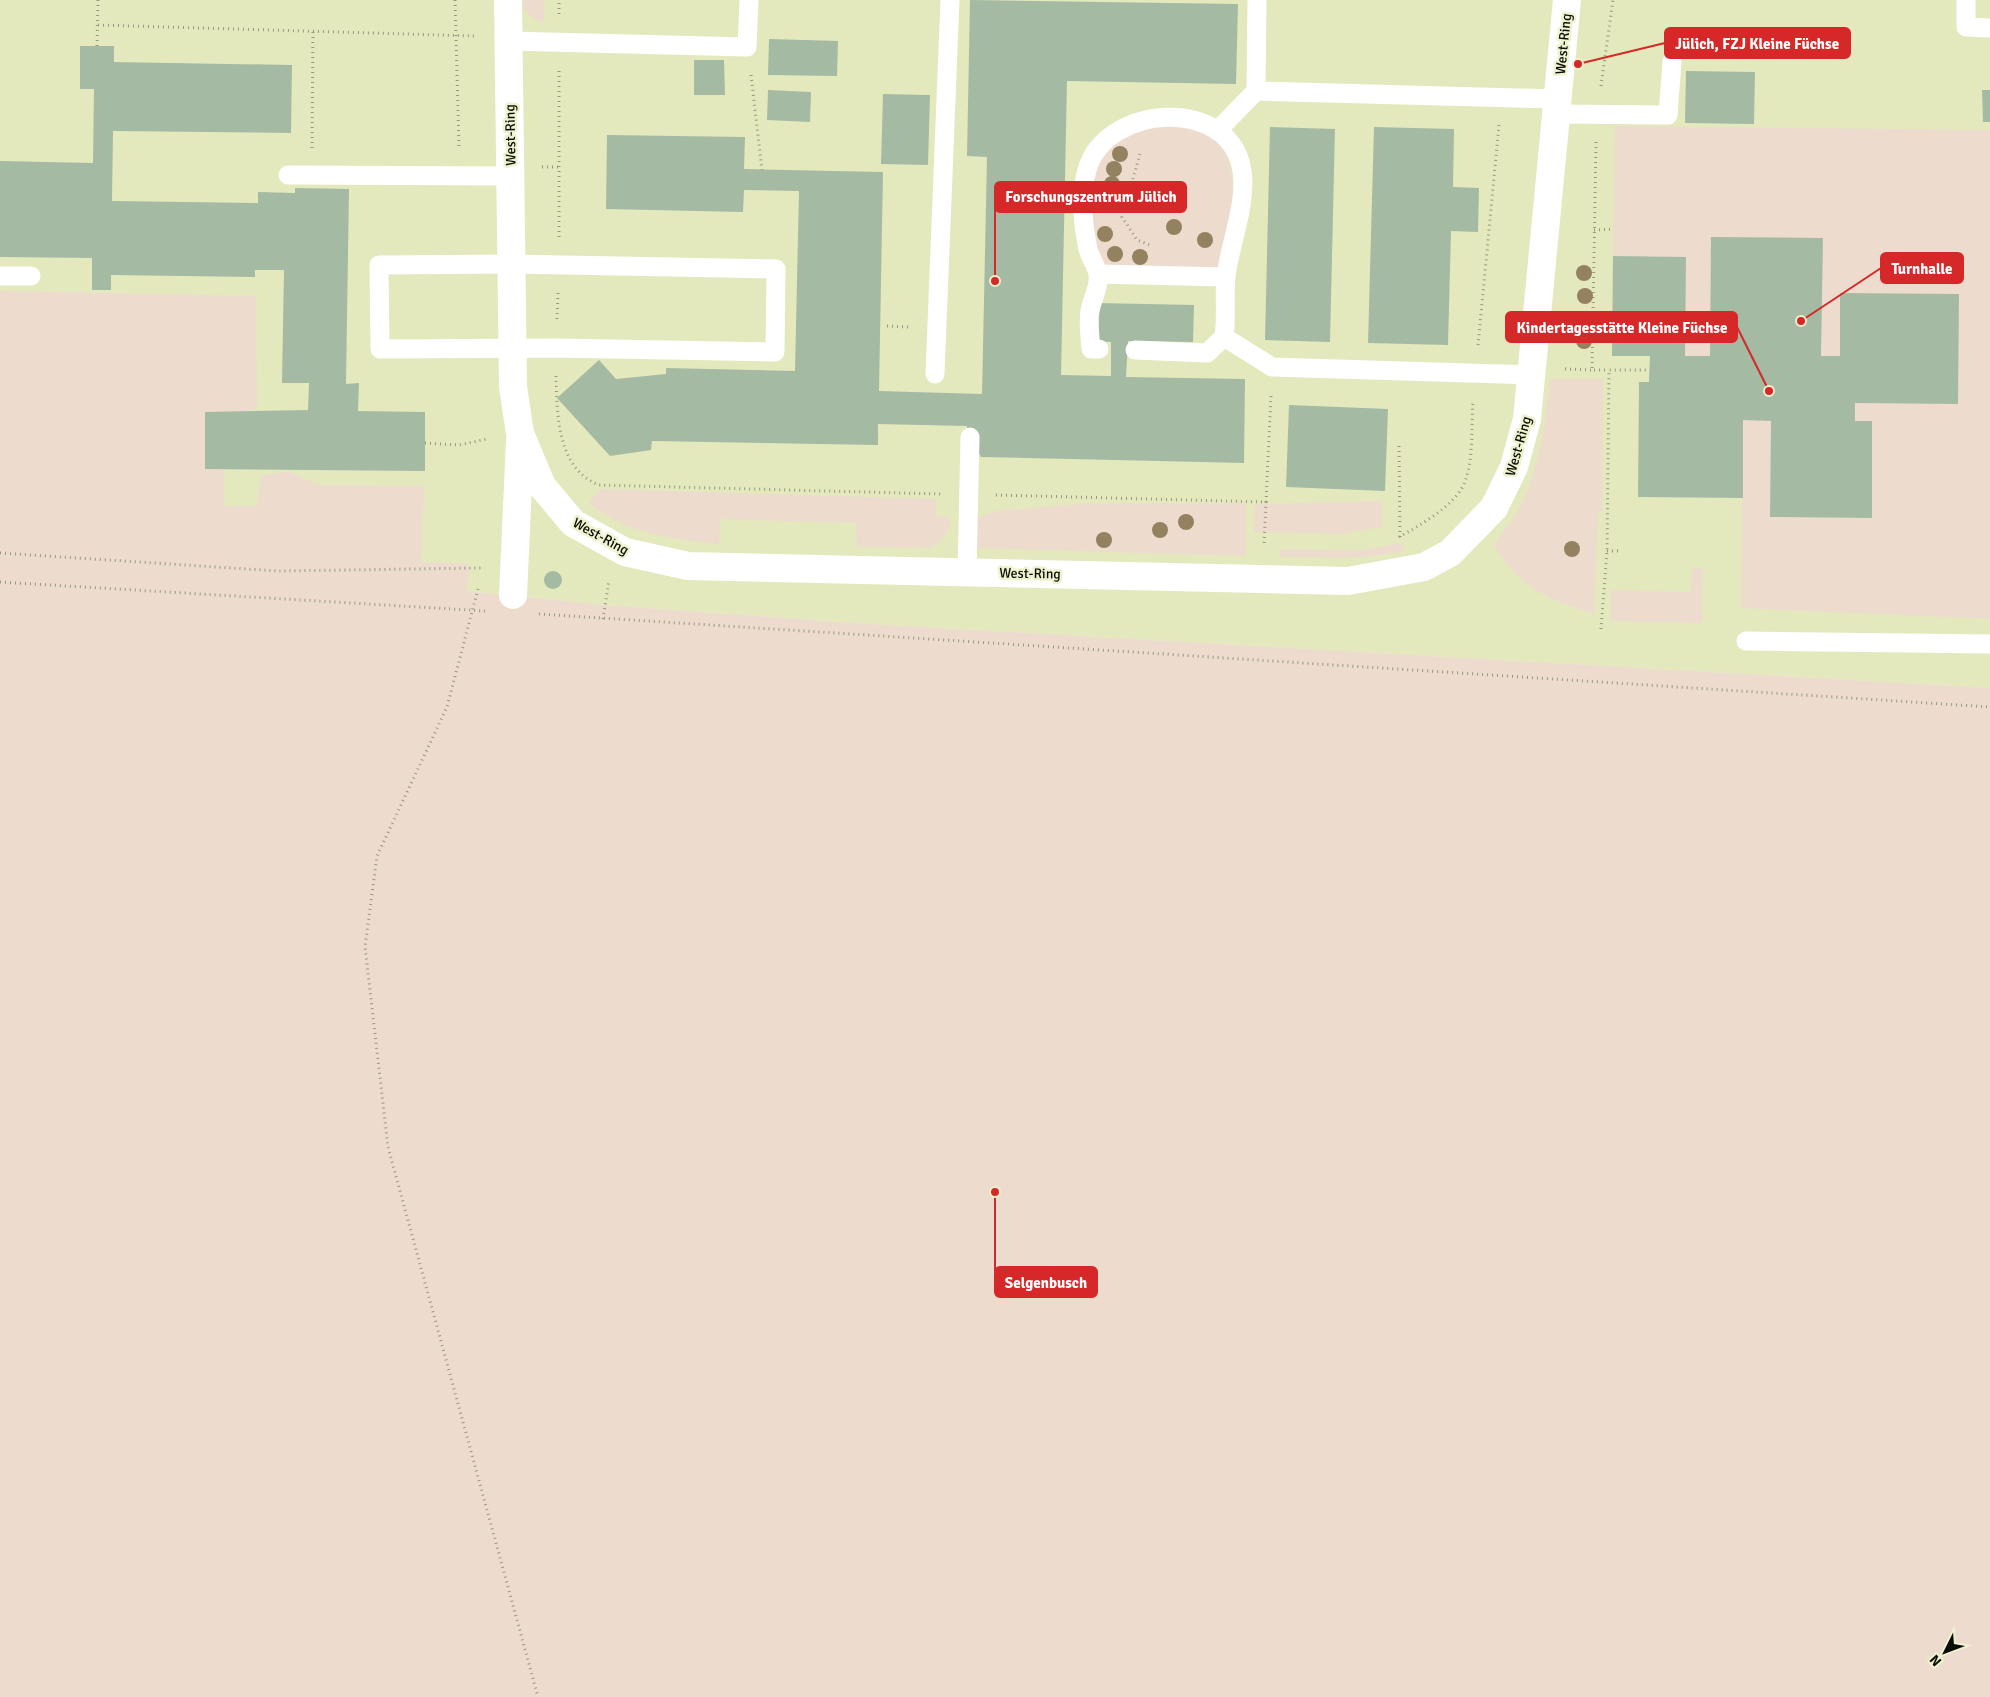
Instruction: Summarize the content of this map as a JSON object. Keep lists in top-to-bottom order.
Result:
{
  "streets": {
    "street": ["West-Ring"]
  },
  "places": [
    "Jülich, FZJ Kleine Füchse",
    "Forschungszentrum Jülich",
    "Turnhalle",
    "Kindertagesstätte Kleine Füchse",
    "Selgenbusch"
  ],
  "north": "bottom left"
}
